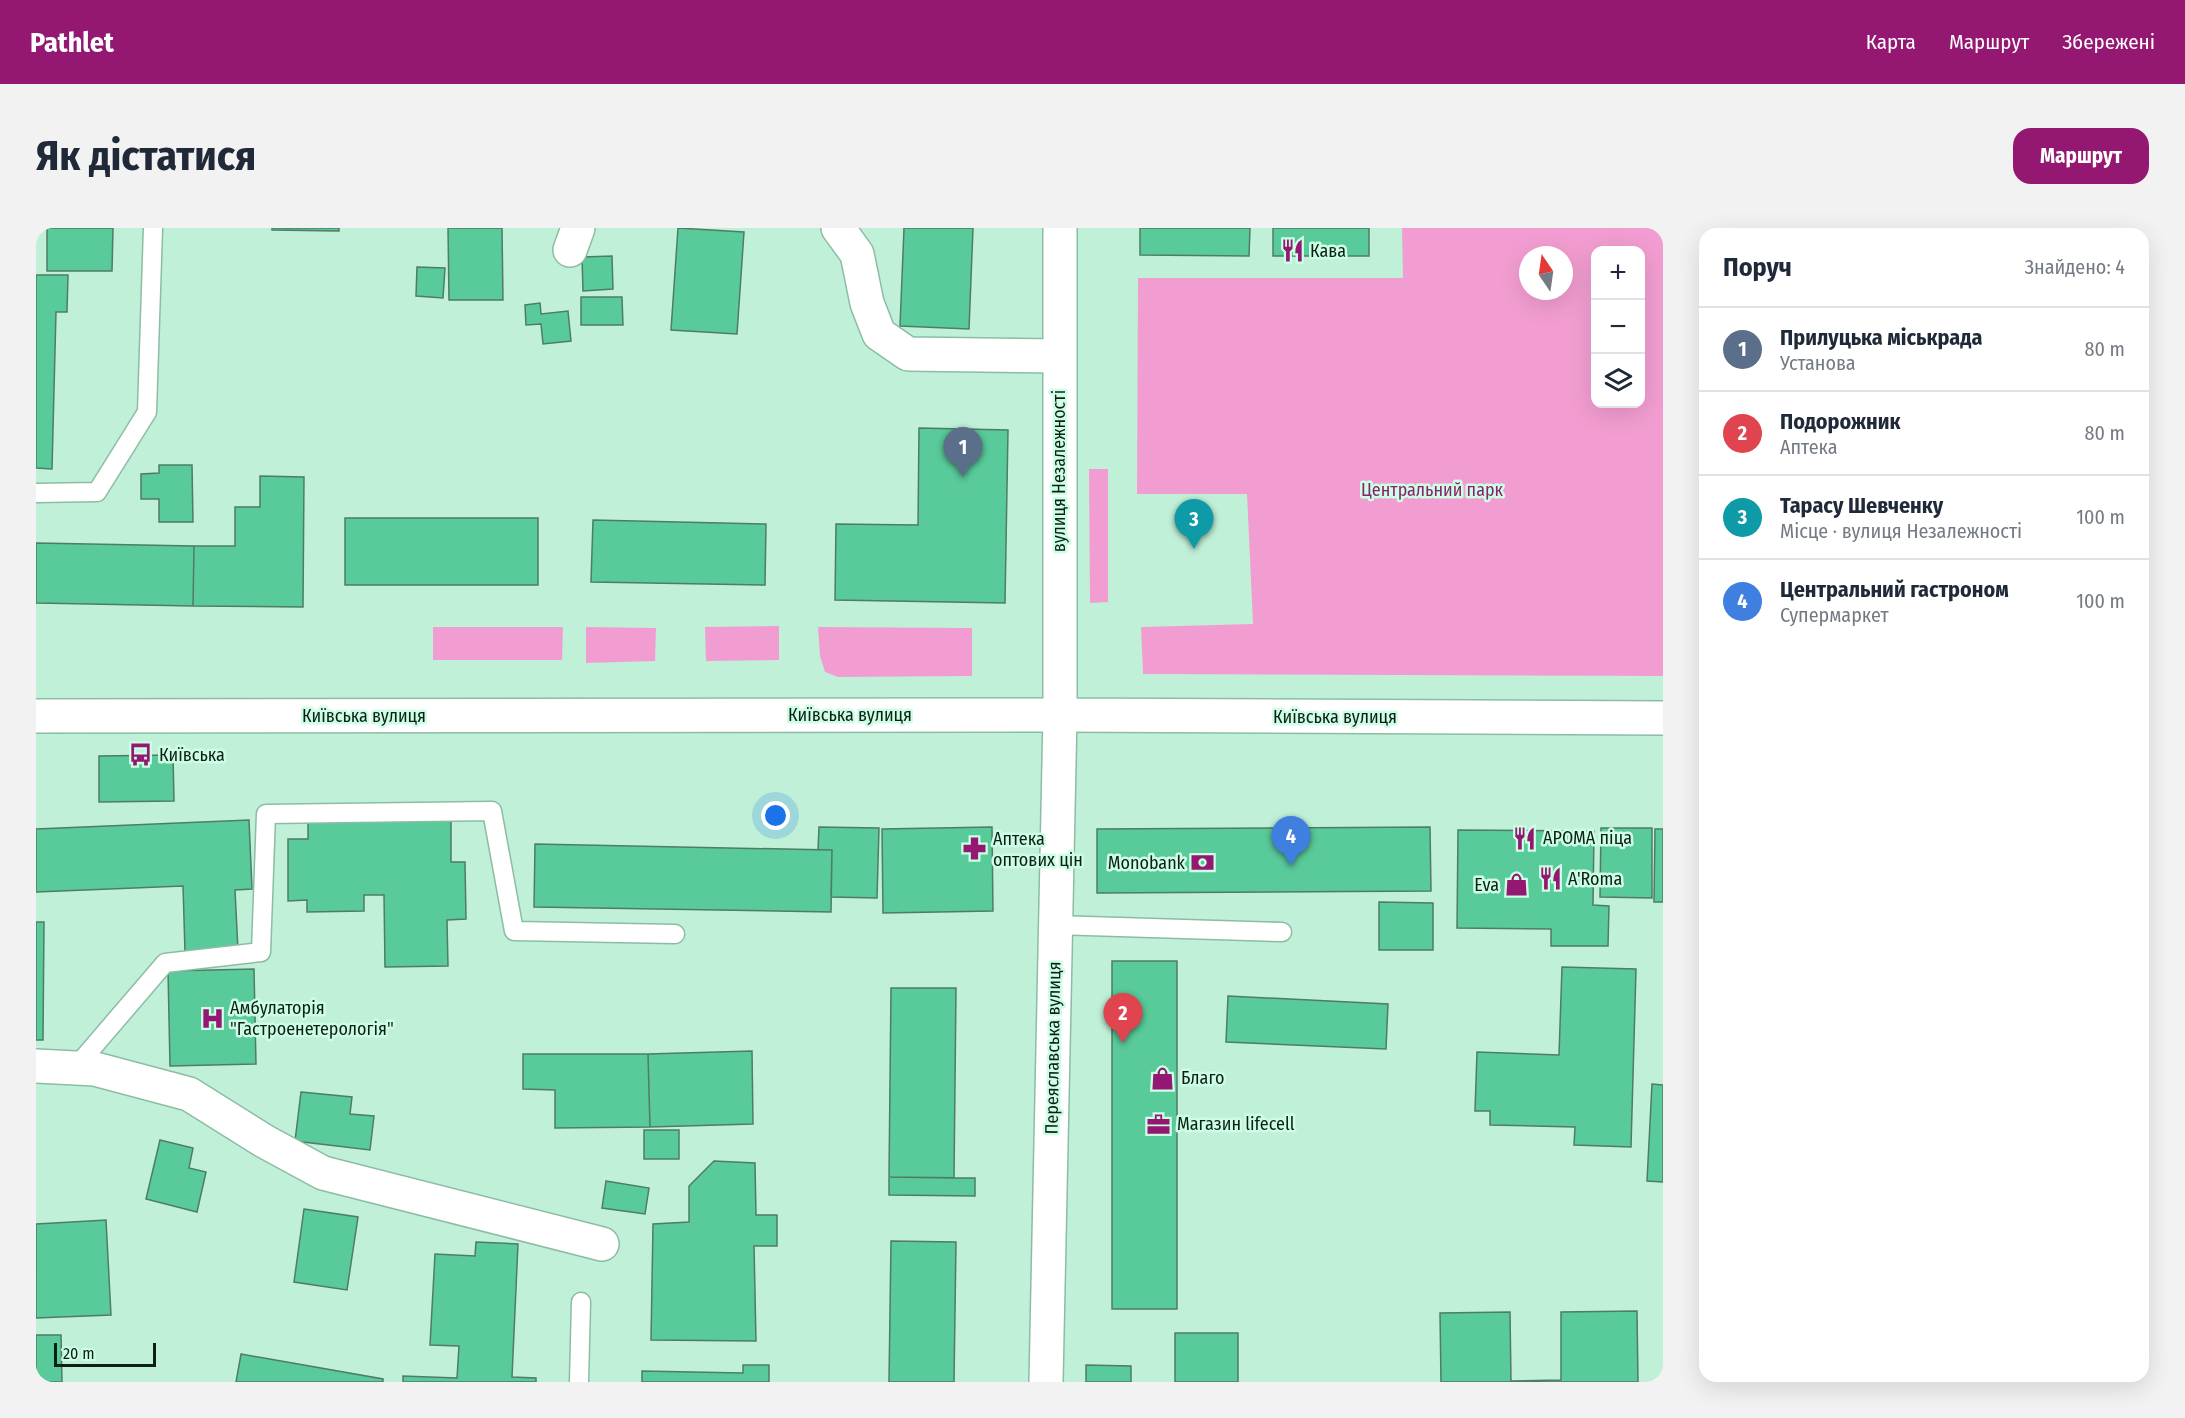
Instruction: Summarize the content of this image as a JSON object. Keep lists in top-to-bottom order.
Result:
{
  "streets": {
    "main road": ["вулиця Незалежності", "Київська вулиця", "Переяславська вулиця"]
  },
  "crossings": [
    ["вулиця Незалежності", "Київська вулиця"],
    ["вулиця Незалежності", "Переяславська вулиця"],
    ["Київська вулиця", "Переяславська вулиця"]
  ],
  "parks": ["Центральний парк"],
  "places": {
    "restaurant": ["Кава", "АРОМА піца", "A'Roma"],
    "bus stop": ["Київська"],
    "pharmacy": ["Аптека оптових цін"],
    "bank": ["Monobank"],
    "shop": ["Eva", "Благо"],
    "hospital": ["Амбулаторія \"Гастроенетерологія\""],
    "office": ["Магазин lifecell"]
  },
  "scale_bar": "20 m",
  "north": "top",
  "page": {
    "header": "Pathlet",
    "nav": ["Карта", "Маршрут", "Збережені"],
    "buttons": "Маршрут",
    "title": "Як дістатися",
    "heading": ["Поруч", "Знайдено: 4"],
    "map_buttons": ["+", "−"],
    "list": [
      {
        "mark": "1",
        "name": "Прилуцька міськрада",
        "note": "Установа",
        "value": "80 m"
      },
      {
        "mark": "2",
        "name": "Подорожник",
        "note": "Аптека",
        "value": "80 m"
      },
      {
        "mark": "3",
        "name": "Тарасу Шевченку",
        "note": "Місце · вулиця Незалежності",
        "value": "100 m"
      },
      {
        "mark": "4",
        "name": "Центральний гастроном",
        "note": "Супермаркет",
        "value": "100 m"
      }
    ],
    "pins": [
      "1",
      "3",
      "4",
      "2"
    ],
    "scale": "20 m"
  }
}
